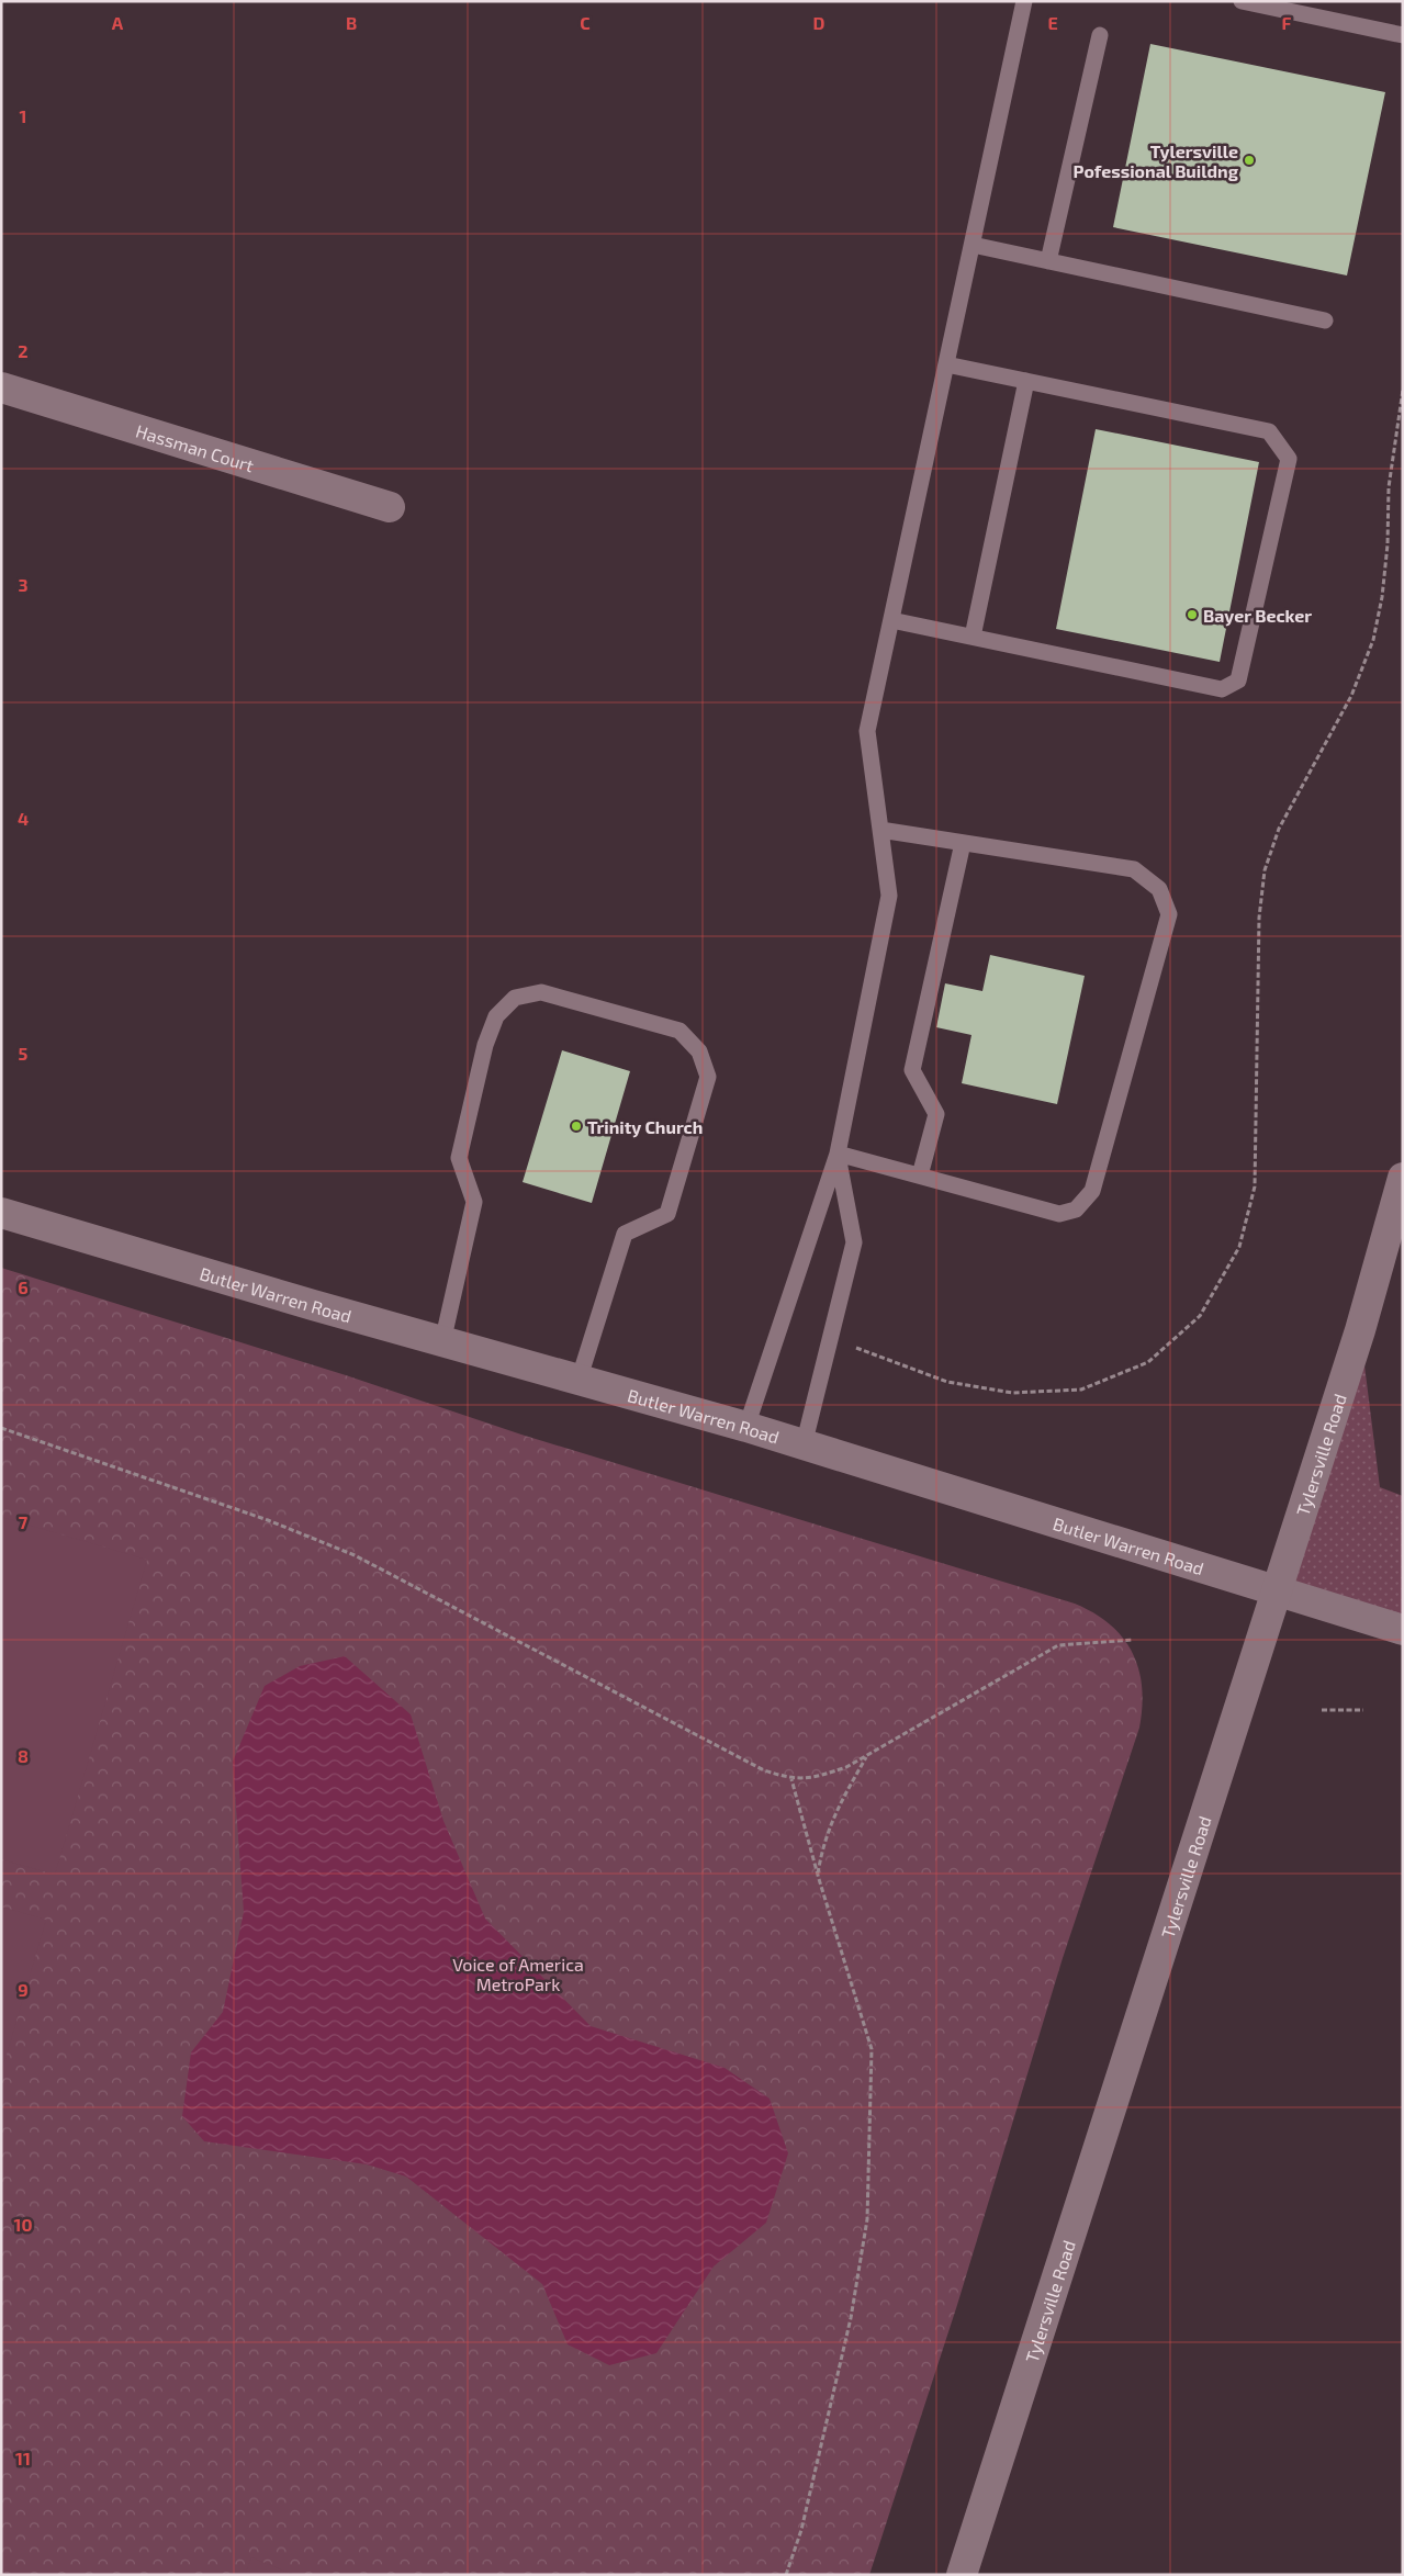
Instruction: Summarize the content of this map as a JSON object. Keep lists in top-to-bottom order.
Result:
{
  "streets": {
    "main road": ["Hassman Court", "Butler Warren Road", "Tylersville Road"]
  },
  "crossings": [
    ["Butler Warren Road", "Tylersville Road"]
  ],
  "parks": ["Voice of America MetroPark"],
  "places": ["Tylersville Pofessional Buildng", "Bayer Becker", "Trinity Church"],
  "grid": {
    "columns": [
      "A",
      "B",
      "C",
      "D",
      "E",
      "F"
    ],
    "rows": [
      "1",
      "2",
      "3",
      "4",
      "5",
      "6",
      "7",
      "8",
      "9",
      "10",
      "11"
    ]
  }
}
